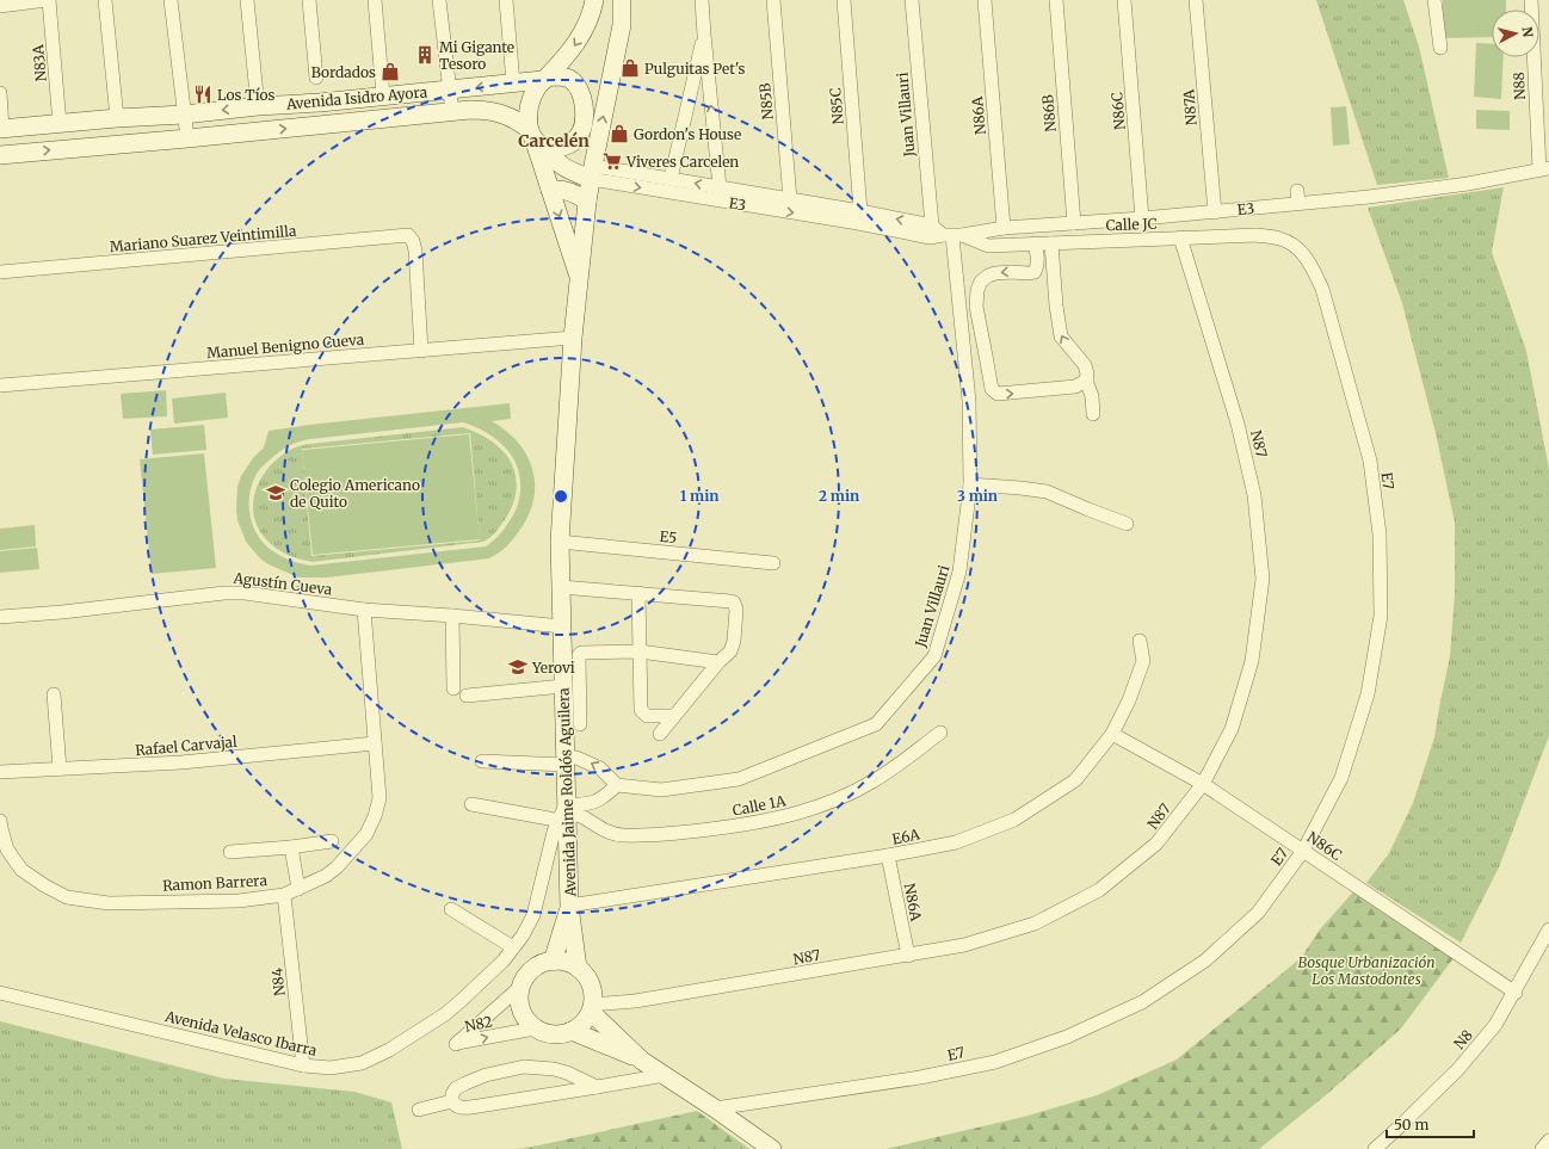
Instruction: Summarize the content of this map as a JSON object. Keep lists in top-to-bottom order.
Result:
{
  "streets": {
    "street": [
      "N83A",
      "N88",
      "Avenida Isidro Ayora",
      "N85B",
      "N85C",
      "N87A",
      "N86C",
      "N86B",
      "Juan Villauri",
      "N86A",
      "E3",
      "Calle JC",
      "Mariano Suarez Veintimilla",
      "Manuel Benigno Cueva",
      "N87",
      "E7",
      "E5",
      "Agustín Cueva",
      "Rafael Carvajal",
      "Avenida Jaime Roldós Aguilera",
      "Calle 1A",
      "E6A",
      "Ramon Barrera",
      "N84",
      "N82",
      "Avenida Velasco Ibarra",
      "N8"
    ]
  },
  "crossings": [
    ["N83A", "Avenida Isidro Ayora"],
    ["N88", "E3"],
    ["Avenida Isidro Ayora", "E3"],
    ["N85B", "E3"],
    ["N85C", "E3"],
    ["N87A", "E3"],
    ["N86C", "E3"],
    ["N86C", "N87"],
    ["N86C", "E7"],
    ["N86C", "E6A"],
    ["N86C", "N8"],
    ["N86B", "E3"],
    ["Juan Villauri", "E3"],
    ["Juan Villauri", "Calle JC"],
    ["N86A", "E3"],
    ["N86A", "N87"],
    ["N86A", "E6A"],
    ["E3", "Calle JC"],
    ["E3", "Avenida Jaime Roldós Aguilera"],
    ["Calle JC", "N87"],
    ["Calle JC", "E7"],
    ["Mariano Suarez Veintimilla", "Manuel Benigno Cueva"],
    ["Manuel Benigno Cueva", "Avenida Jaime Roldós Aguilera"],
    ["N87", "Avenida Jaime Roldós Aguilera"],
    ["N87", "N82"],
    ["E5", "Avenida Jaime Roldós Aguilera"],
    ["Agustín Cueva", "Avenida Jaime Roldós Aguilera"],
    ["Agustín Cueva", "Ramon Barrera"],
    ["Rafael Carvajal", "Ramon Barrera"],
    ["Avenida Jaime Roldós Aguilera", "Calle 1A"],
    ["Avenida Jaime Roldós Aguilera", "E6A"],
    ["Avenida Jaime Roldós Aguilera", "N82"],
    ["Avenida Jaime Roldós Aguilera", "Avenida Velasco Ibarra"],
    ["Calle 1A", "Avenida Velasco Ibarra"],
    ["Ramon Barrera", "N84"],
    ["N84", "Avenida Velasco Ibarra"]
  ],
  "districts": ["Carcelén"],
  "parks": ["Bosque Urbanización Los Mastodontes"],
  "places": {
    "building": ["Mi Gigante Tesoro"],
    "shop": ["Pulguitas Pet's", "Bordados", "Gordon's House"],
    "restaurant": ["Los Tíos"],
    "supermarket": ["Viveres Carcelen"],
    "school or university": ["Colegio Americano de Quito", "Yerovi"]
  },
  "scale_bar": "50 m",
  "north": "right",
  "rings": ["1 min", "2 min", "3 min"]
}
